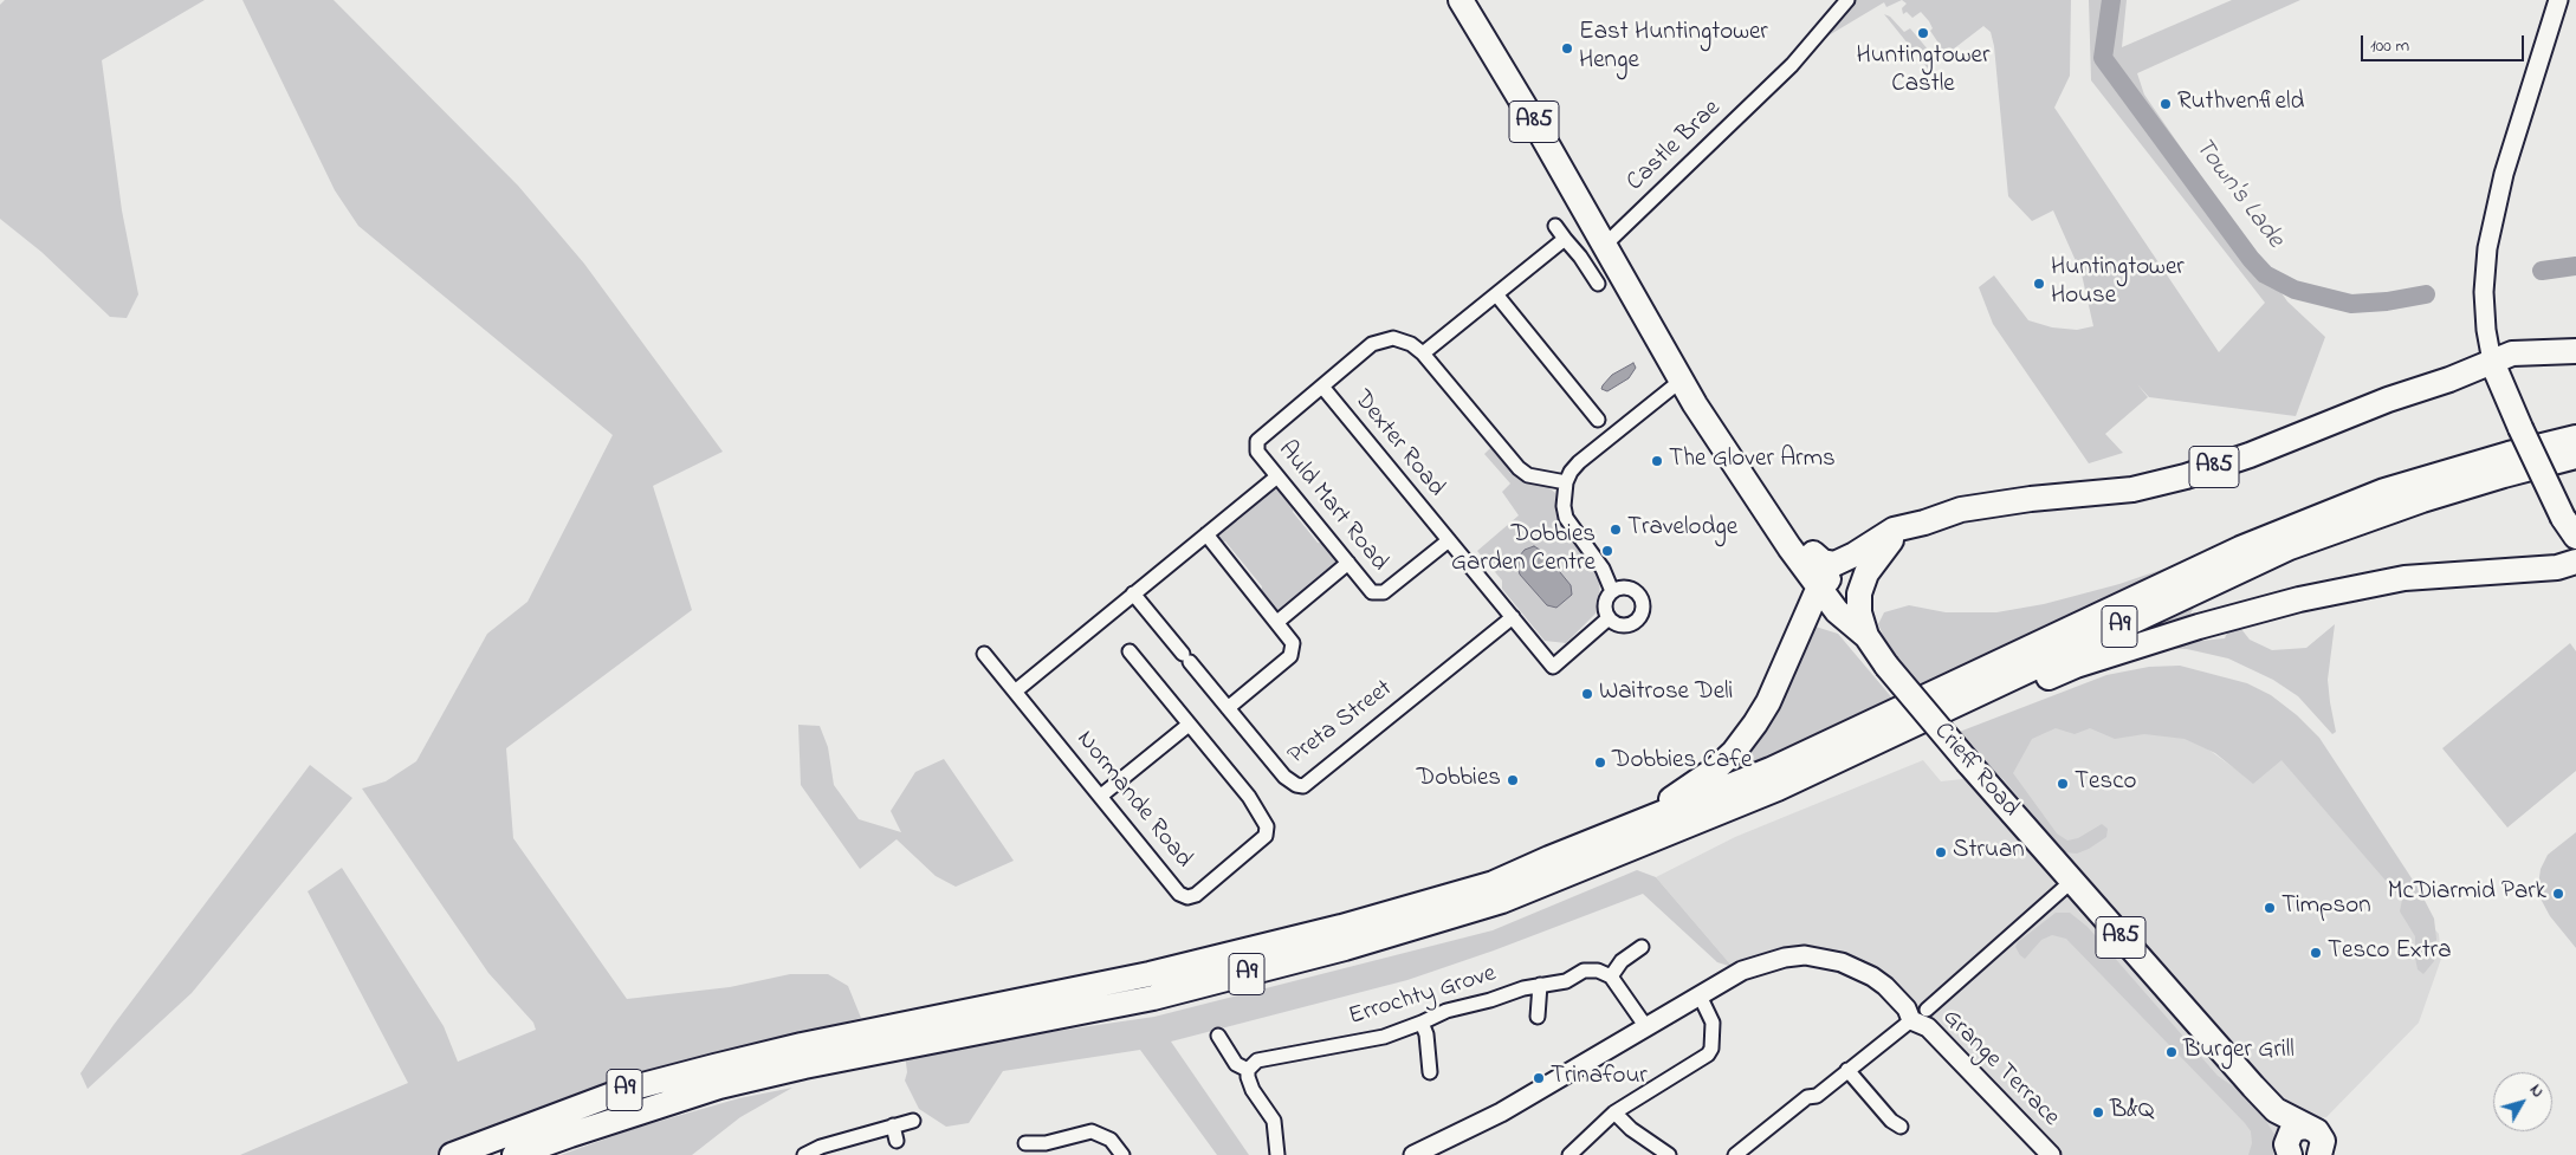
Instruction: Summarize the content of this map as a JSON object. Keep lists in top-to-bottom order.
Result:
{
  "streets": {
    "highway": ["A85", "A9", "Crieff Road"],
    "street": [
      "Castle Brae",
      "Dexter Road",
      "Auld Mart Road",
      "Preta Street",
      "Normande Road",
      "Errochty Grove",
      "Grange Terrace"
    ]
  },
  "crossings": [
    ["A85", "Castle Brae"],
    ["A85", "A9"],
    ["A85", "Crieff Road"],
    ["Dexter Road", "Auld Mart Road"],
    ["Dexter Road", "Preta Street"],
    ["A9", "Crieff Road"]
  ],
  "water": ["Town's Lade"],
  "places": [
    "Huntingtower Castle",
    "East Huntingtower Henge",
    "Ruthvenfield",
    "Huntingtower House",
    "The Glover Arms",
    "Travelodge",
    "Dobbies Garden Centre",
    "Waitrose Deli",
    "Dobbies Cafe",
    "Dobbies",
    "Tesco",
    "Struan",
    "McDiarmid Park",
    "Timpson",
    "Tesco Extra",
    "Burger Grill",
    "Trinafour",
    "B&Q"
  ],
  "scale_bar": "100 m",
  "north": "top right"
}
